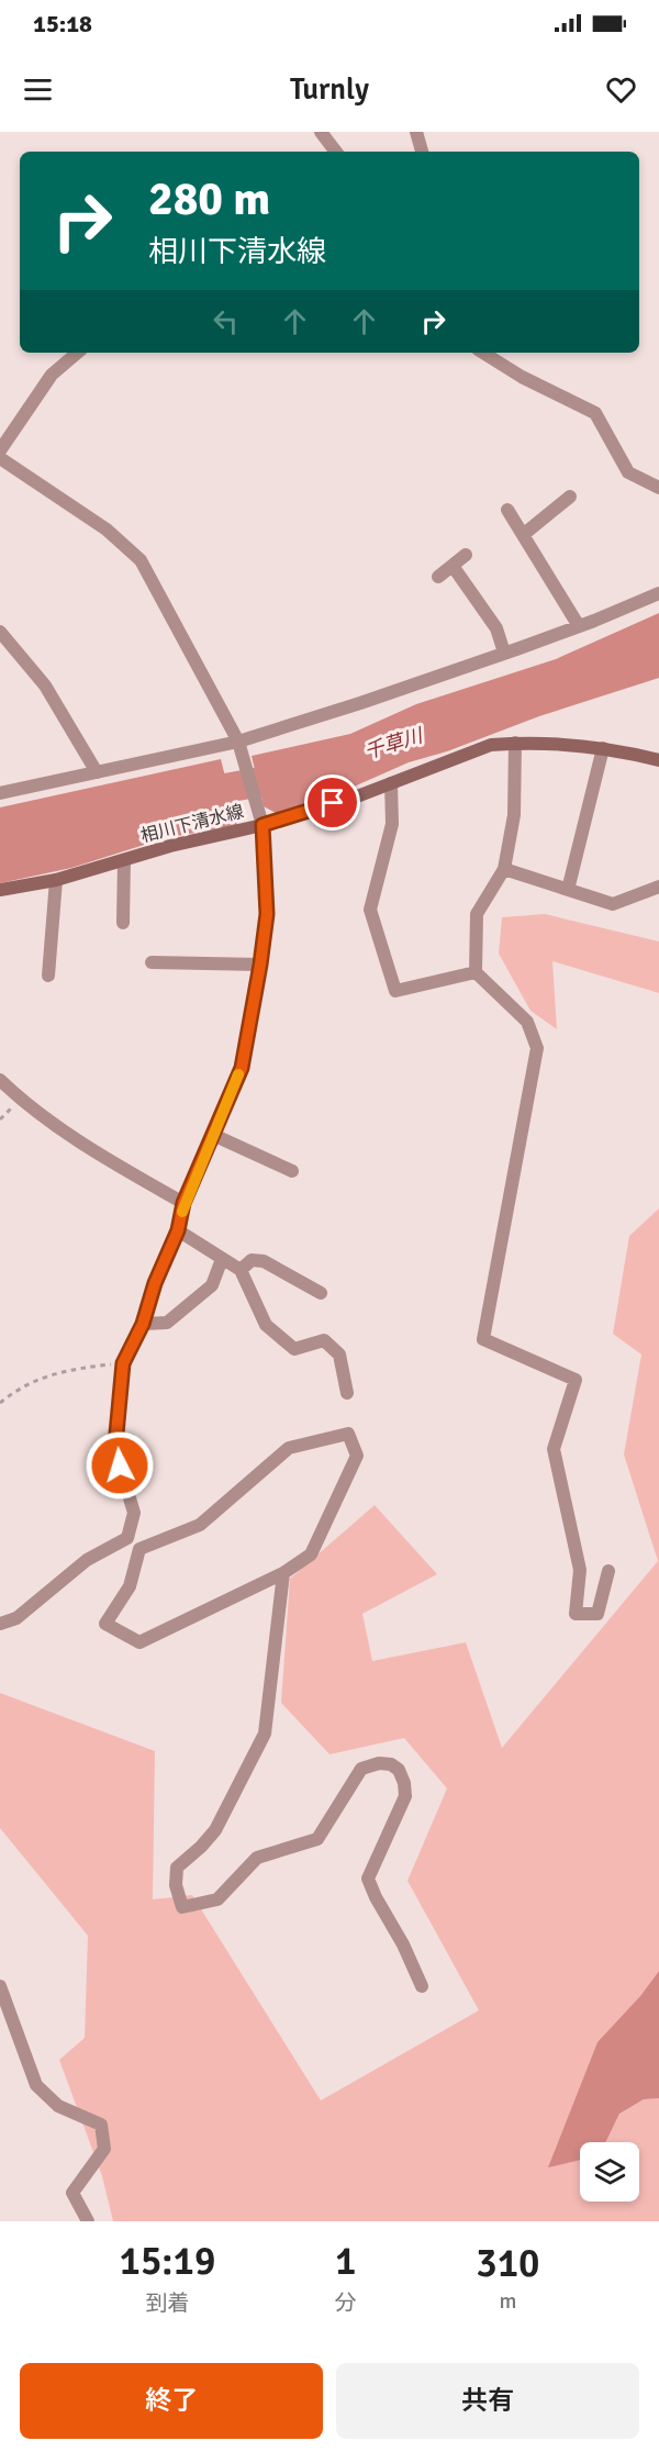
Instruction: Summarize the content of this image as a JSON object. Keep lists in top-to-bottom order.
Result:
{
  "streets": {
    "main road": ["相川下清水線"]
  },
  "water": ["千草川"],
  "page": {
    "status": "15:18",
    "header": "Turnly",
    "turn": ["280 m", "相川下清水線"],
    "eta": [
      "15:19",
      "到着",
      "1",
      "分",
      "310",
      "m"
    ],
    "buttons": ["終了", "共有"]
  }
}
